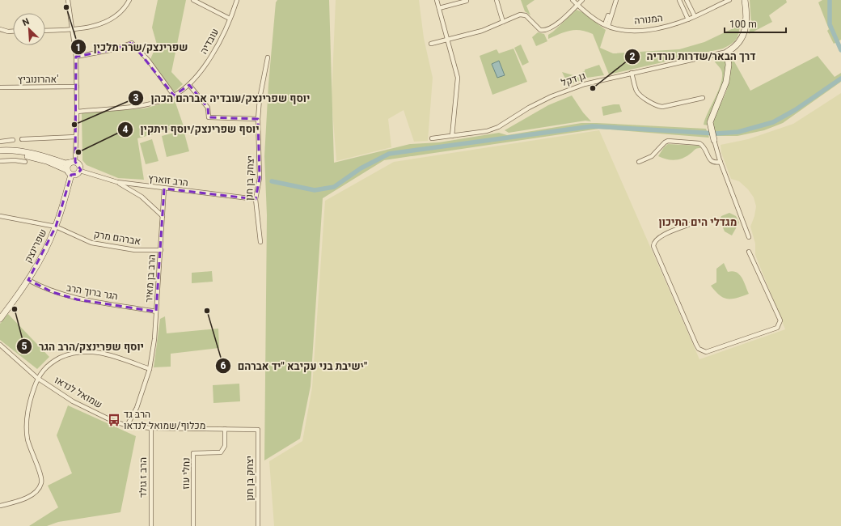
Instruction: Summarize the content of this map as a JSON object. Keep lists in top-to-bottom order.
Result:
{
  "streets": {
    "street": [
      "המנורה",
      "עובדיה",
      "אהרונוביץ'",
      "גן דקל",
      "יצחק בן חנן",
      "הרב זוארץ",
      "אברהם מרק",
      "שפרינצק",
      "הרב בן מאיר",
      "הגר ברוך הרב",
      "שמואל לנדאו",
      "נחלי עוז",
      "הרב ז גולד"
    ]
  },
  "crossings": [
    ["יצחק בן חנן", "הרב זוארץ"],
    ["יצחק בן חנן", "שמואל לנדאו"],
    ["הרב זוארץ", "שפרינצק"],
    ["הרב זוארץ", "הרב בן מאיר"],
    ["אברהם מרק", "שפרינצק"],
    ["אברהם מרק", "הרב בן מאיר"],
    ["שפרינצק", "הגר ברוך הרב"],
    ["הרב בן מאיר", "הגר ברוך הרב"],
    ["הרב בן מאיר", "שמואל לנדאו"],
    ["שמואל לנדאו", "נחלי עוז"],
    ["שמואל לנדאו", "הרב ז גולד"]
  ],
  "districts": ["מגדלי הים התיכון"],
  "places": {
    "other": [
      "שפרינצק/שרה מלכין",
      "דרך הבאר/שדרות נורדיה",
      "יוסף שפרינצק/עובדיה אברהם הכהן",
      "יוסף שפרינצק/יוסף ויתקין",
      "יוסף שפרינצק/הרב הגר",
      "ישיבת בני עקיבא \"יד אברהם\""
    ],
    "bus stop": ["הרב גד מכלוף/שמואל לנדאו"]
  },
  "scale_bar": "100 m",
  "north": "top left"
}
